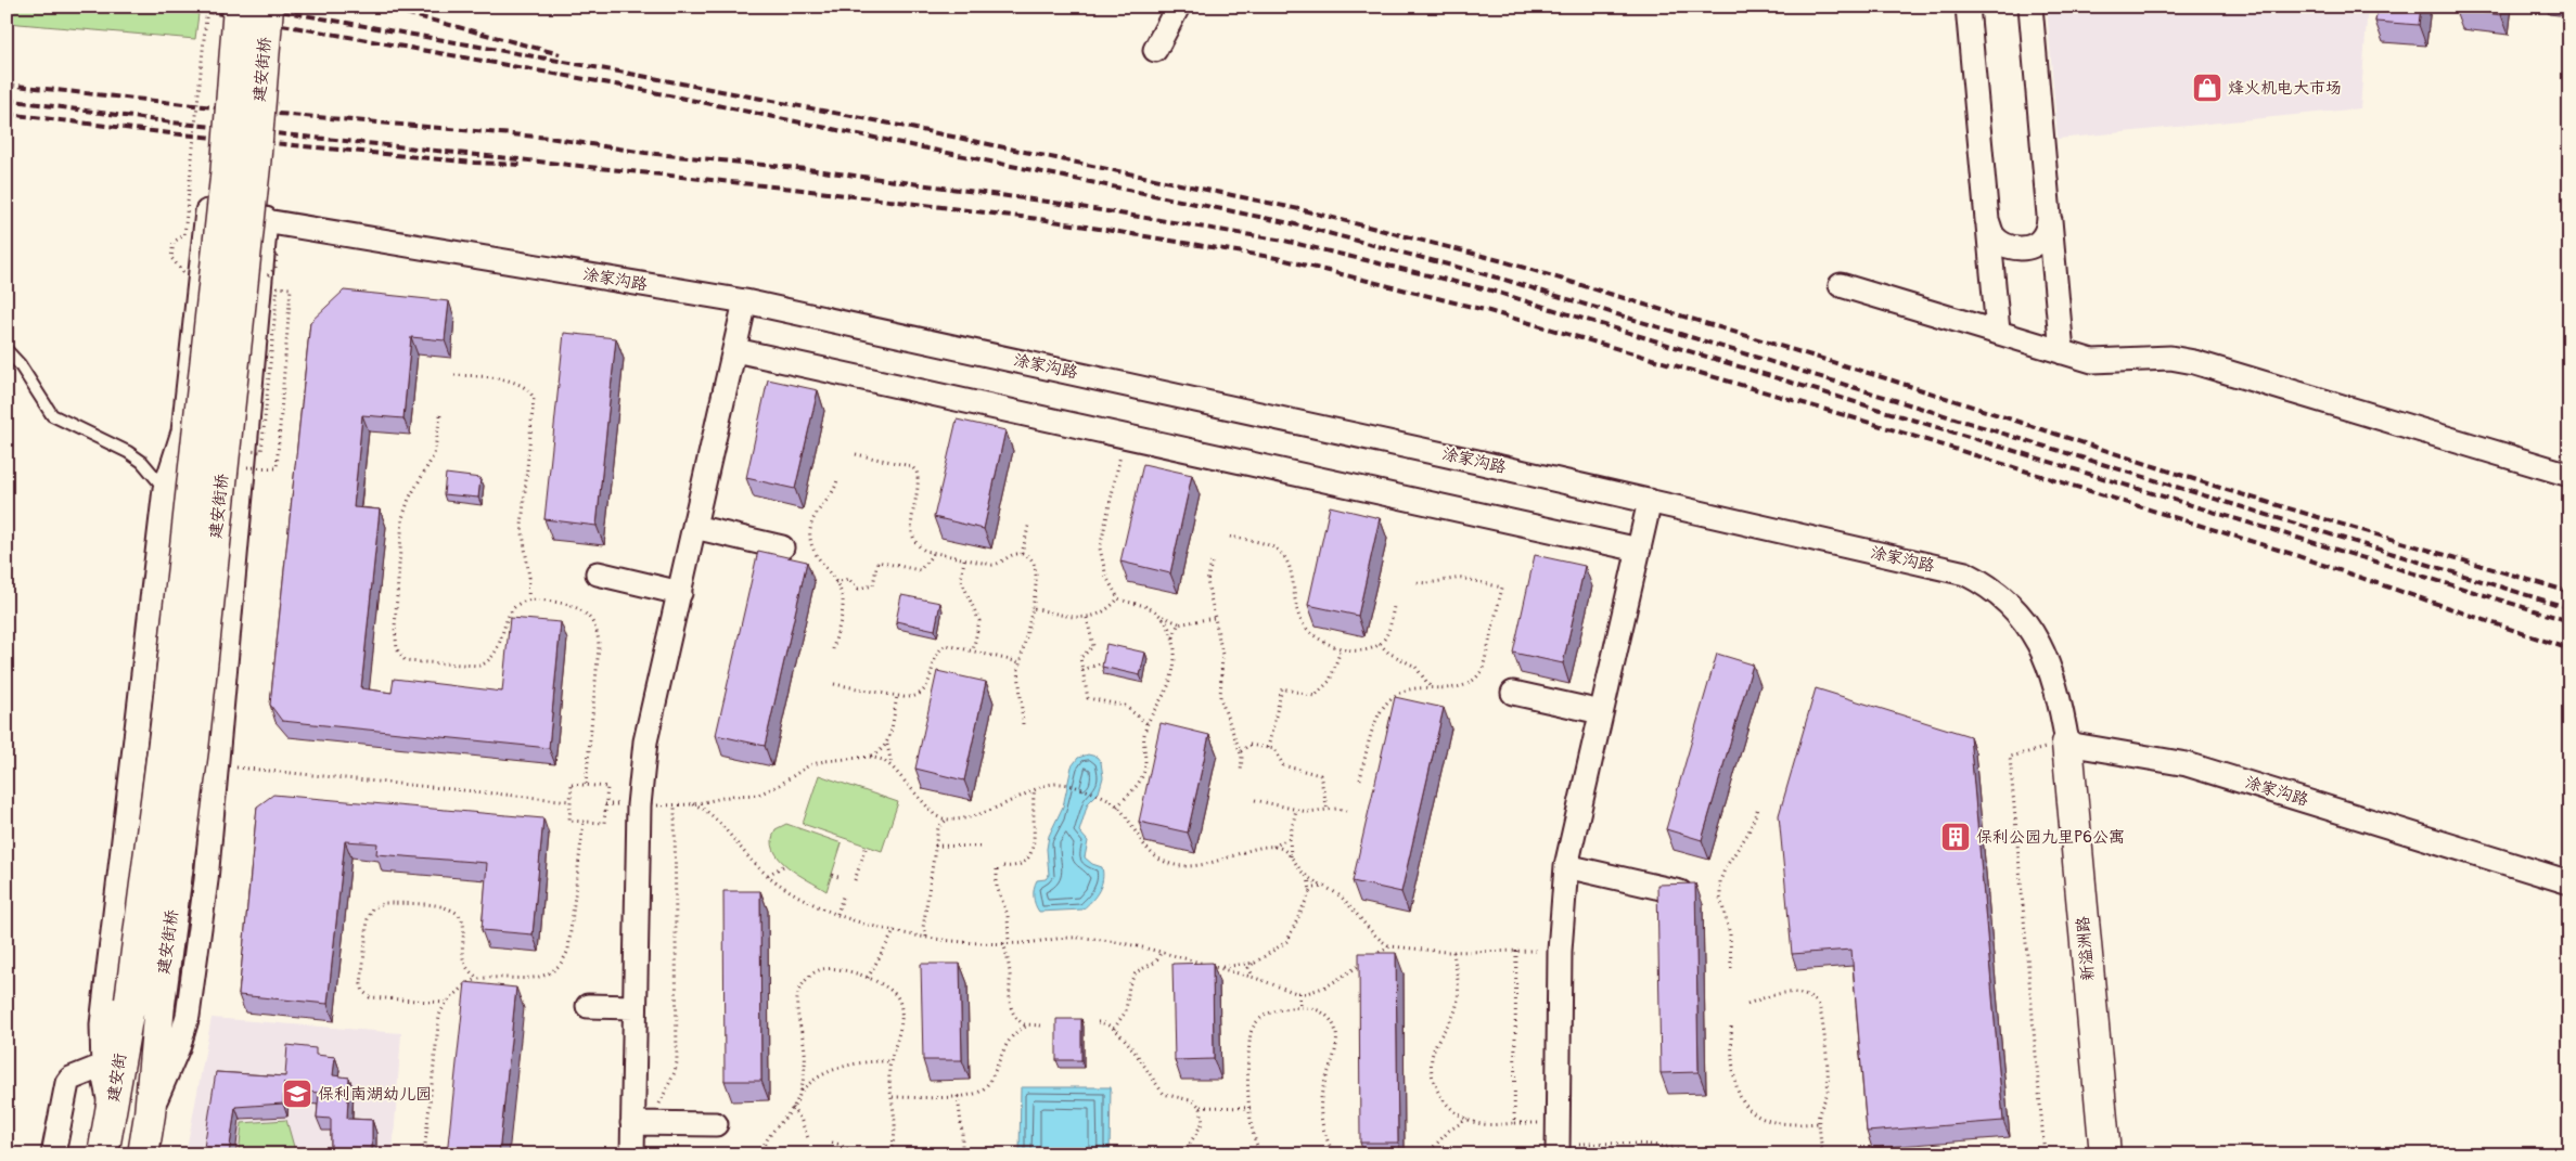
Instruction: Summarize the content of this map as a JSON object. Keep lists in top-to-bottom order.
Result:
{
  "streets": {
    "main road": ["建安街桥", "新溢洲路", "建安街"],
    "street": ["涂家沟路"]
  },
  "crossings": [
    ["建安街桥", "建安街"],
    ["涂家沟路", "新溢洲路"]
  ],
  "places": {
    "shop": ["烽火机电大市场"],
    "building": ["保利公园九里P6公寓"],
    "school or university": ["保利南湖幼儿园"]
  }
}
